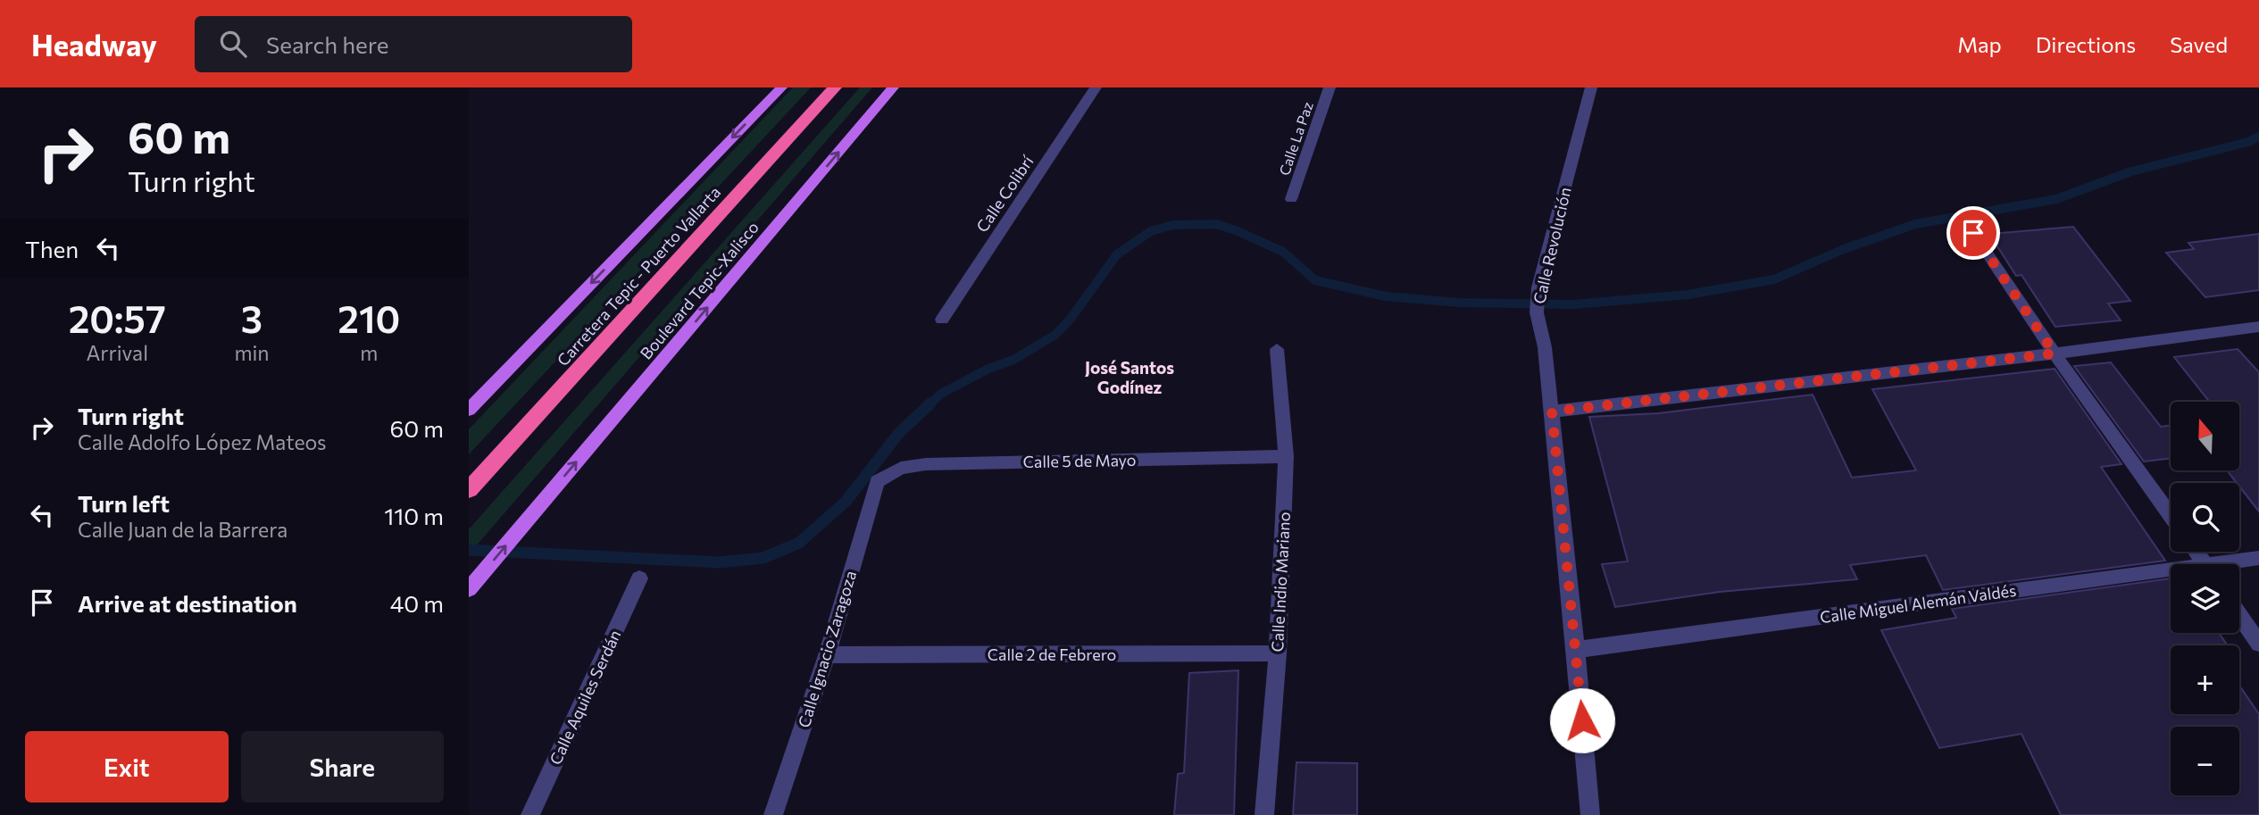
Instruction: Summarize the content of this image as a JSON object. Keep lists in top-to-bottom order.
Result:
{
  "streets": {
    "highway": ["Carretera Tepic - Puerto Vallarta"],
    "main road": ["Boulevard Tepic-Xalisco"],
    "street": [
      "Calle La Paz",
      "Calle Colibrí",
      "Calle Revolución",
      "Calle 5 de Mayo",
      "Calle Indio Mariano",
      "Calle Miguel Alemán Valdés",
      "Calle Ignacio Zaragoza",
      "Calle 2 de Febrero",
      "Calle Aquiles Serdán"
    ]
  },
  "crossings": [
    ["Calle Revolución", "Calle Miguel Alemán Valdés"],
    ["Calle 5 de Mayo", "Calle Indio Mariano"],
    ["Calle 5 de Mayo", "Calle Ignacio Zaragoza"],
    ["Calle Indio Mariano", "Calle 2 de Febrero"],
    ["Calle Ignacio Zaragoza", "Calle 2 de Febrero"]
  ],
  "districts": ["José Santos Godínez"],
  "north": "top",
  "page": {
    "header": "Headway",
    "search": "Search here",
    "nav": ["Map", "Directions", "Saved"],
    "turn": ["60 m", "Turn right"],
    "then": "Then",
    "eta": [
      "20:57",
      "Arrival",
      "3",
      "min",
      "210",
      "m"
    ],
    "list": [
      {
        "name": "Turn right",
        "note": "Calle Adolfo López Mateos",
        "value": "60 m"
      },
      {
        "name": "Turn left",
        "note": "Calle Juan de la Barrera",
        "value": "110 m"
      },
      {
        "name": "Arrive at destination",
        "value": "40 m"
      }
    ],
    "map_buttons": ["+", "−"],
    "buttons": ["Exit", "Share"]
  }
}
